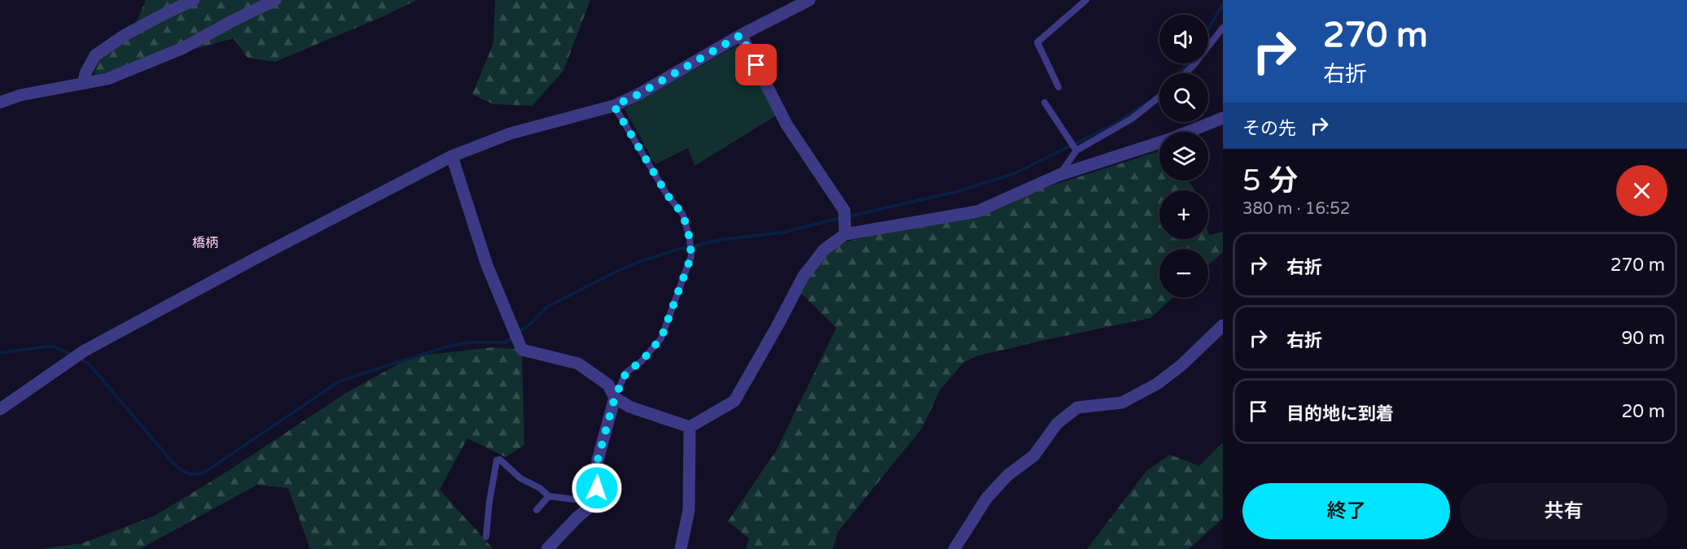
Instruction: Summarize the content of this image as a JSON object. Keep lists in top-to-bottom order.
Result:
{
  "districts": ["橋柄"],
  "page": {
    "turn": ["270 m", "右折"],
    "map_buttons": ["+", "−"],
    "then": "その先",
    "heading": ["5 分", "380 m · 16:52"],
    "list": [
      {
        "name": "右折",
        "value": "270 m"
      },
      {
        "name": "右折",
        "value": "90 m"
      },
      {
        "name": "目的地に到着",
        "value": "20 m"
      }
    ],
    "buttons": ["終了", "共有"]
  }
}
